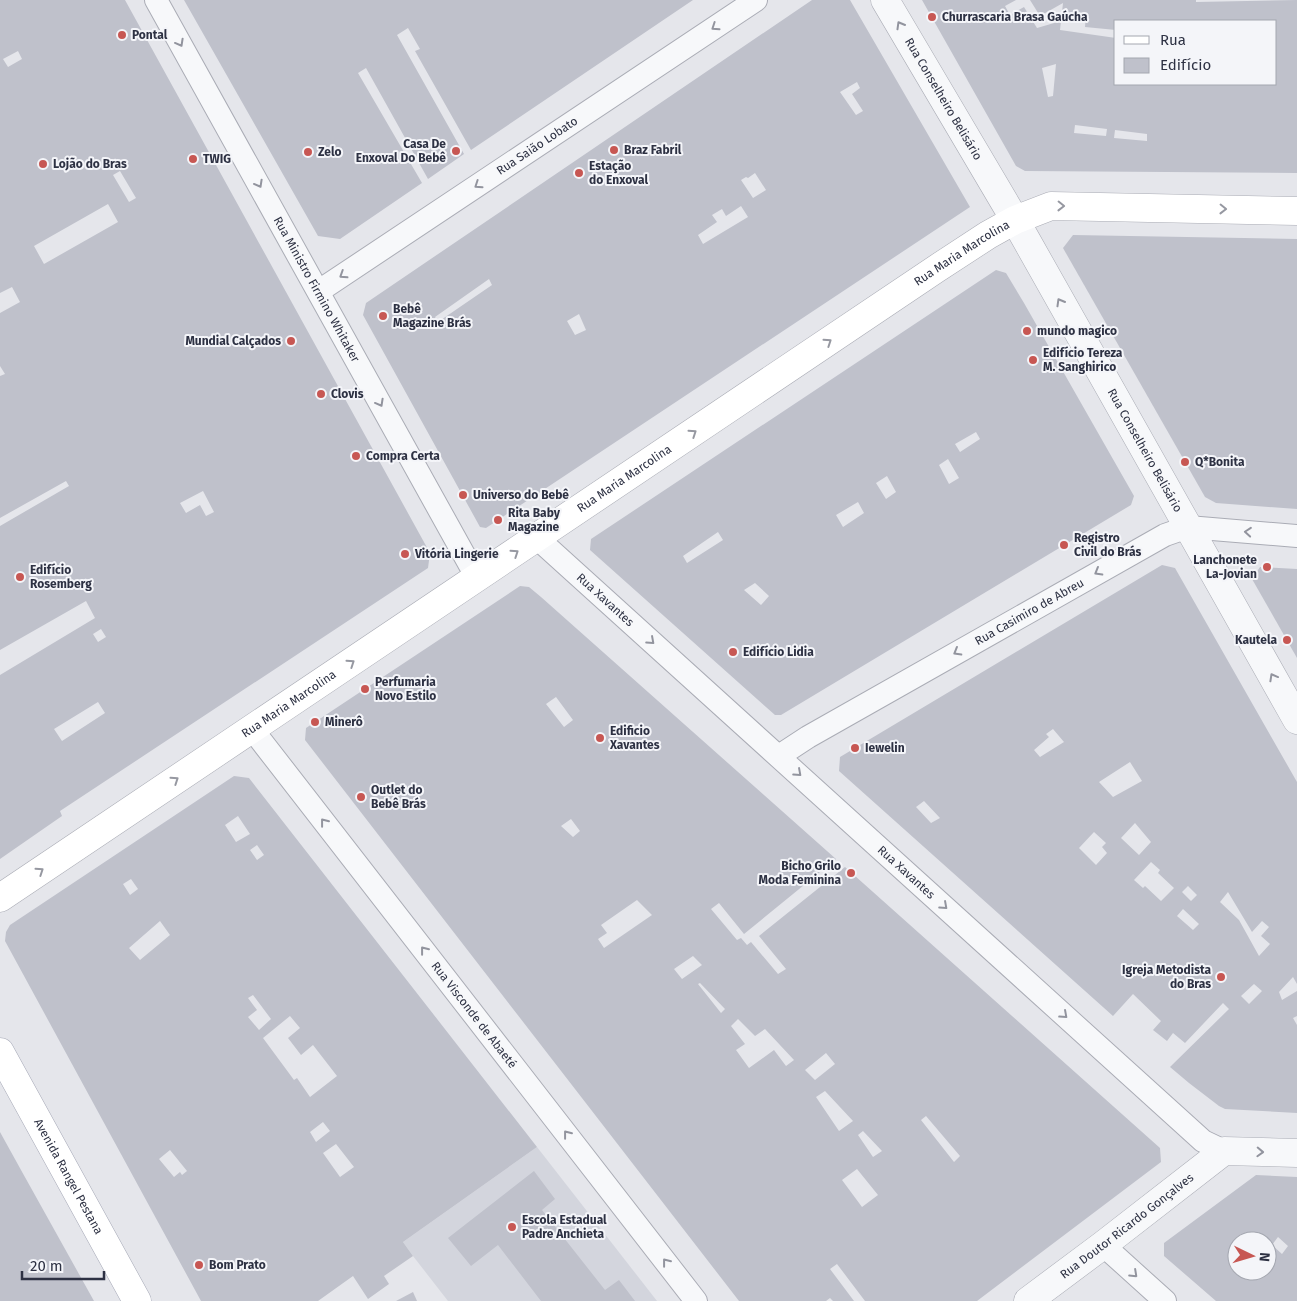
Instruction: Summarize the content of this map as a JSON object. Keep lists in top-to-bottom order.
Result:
{
  "streets": {
    "main road": ["Rua Maria Marcolina", "Avenida Rangel Pestana"],
    "street": [
      "Rua Conselheiro Belisário",
      "Rua Saião Lobato",
      "Rua Ministro Firmino Whitaker",
      "Rua Xavantes",
      "Rua Casimiro de Abreu",
      "Rua Visconde de Abaeté",
      "Rua Doutor Ricardo Gonçalves"
    ]
  },
  "crossings": [
    ["Rua Conselheiro Belisário", "Rua Maria Marcolina"],
    ["Rua Conselheiro Belisário", "Rua Casimiro de Abreu"],
    ["Rua Saião Lobato", "Rua Ministro Firmino Whitaker"],
    ["Rua Maria Marcolina", "Rua Ministro Firmino Whitaker"],
    ["Rua Maria Marcolina", "Rua Xavantes"],
    ["Rua Maria Marcolina", "Rua Visconde de Abaeté"],
    ["Rua Xavantes", "Rua Casimiro de Abreu"],
    ["Rua Xavantes", "Rua Doutor Ricardo Gonçalves"]
  ],
  "one_way": [
    "Rua Conselheiro Belisário",
    "Rua Saião Lobato",
    "Rua Maria Marcolina",
    "Rua Ministro Firmino Whitaker",
    "Rua Xavantes",
    "Rua Casimiro de Abreu",
    "Rua Visconde de Abaeté"
  ],
  "places": [
    "Churrascaria Brasa Gaúcha",
    "Pontal",
    "Braz Fabril",
    "Casa De Enxoval Do Bebê",
    "Zelo",
    "TWIG",
    "Lojão do Bras",
    "Estação do Enxoval",
    "Bebê Magazine Brás",
    "mundo magico",
    "Mundial Calçados",
    "Edifício Tereza M. Sanghirico",
    "Clovis",
    "Compra Certa",
    "Q*Bonita",
    "Universo do Bebê",
    "Rita Baby Magazine",
    "Registro Civil do Brás",
    "Vitória Lingerie",
    "Lanchonete La-Jovian",
    "Edifício Rosemberg",
    "Kautela",
    "Edifício Lidia",
    "Perfumaria Novo Estilo",
    "Minerô",
    "Edificio Xavantes",
    "Iewelin",
    "Outlet do Bebê Brás",
    "Bicho Grilo Moda Feminina",
    "Igreja Metodista do Bras",
    "Escola Estadual Padre Anchieta",
    "Bom Prato"
  ],
  "legend": ["Rua", "Edifício"],
  "scale_bar": "20 m",
  "north": "right"
}
